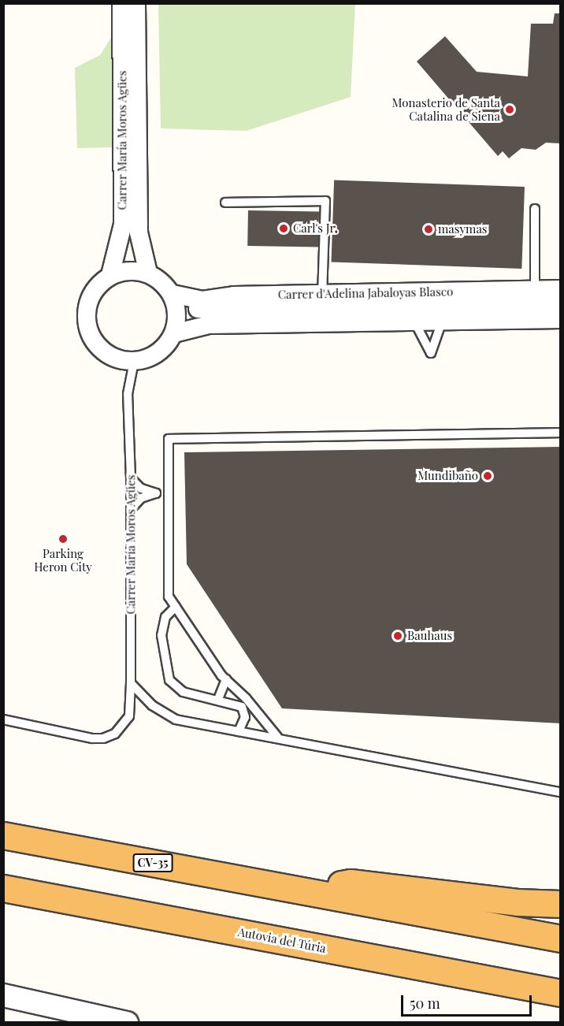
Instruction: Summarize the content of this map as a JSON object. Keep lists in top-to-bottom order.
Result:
{
  "streets": {
    "highway": ["CV-35", "Autovia del Túria"],
    "street": ["Carrer María Moros Agües", "Carrer d'Adelina Jabaloyas Blasco"]
  },
  "crossings": [
    ["Carrer María Moros Agües", "Carrer d'Adelina Jabaloyas Blasco"]
  ],
  "places": [
    "Monasterio de Santa Catalina de Siena",
    "Carl's Jr.",
    "masymas",
    "Mundibaño",
    "Parking Heron City",
    "Bauhaus"
  ],
  "scale_bar": "50 m"
}
